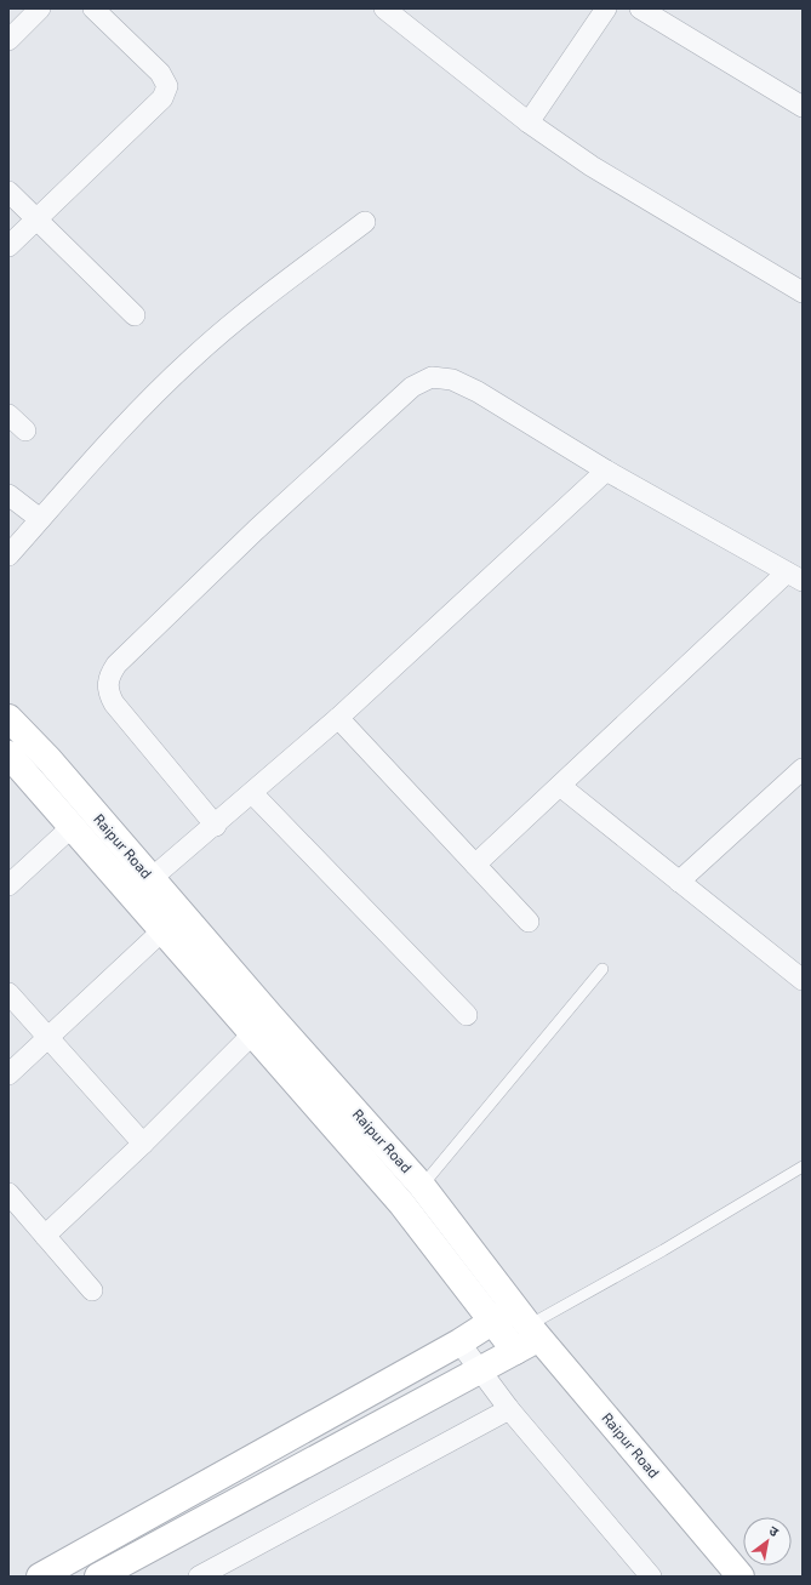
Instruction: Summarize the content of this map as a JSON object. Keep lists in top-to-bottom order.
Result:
{
  "streets": {
    "main road": ["Raipur Road"]
  },
  "north": "top right"
}
